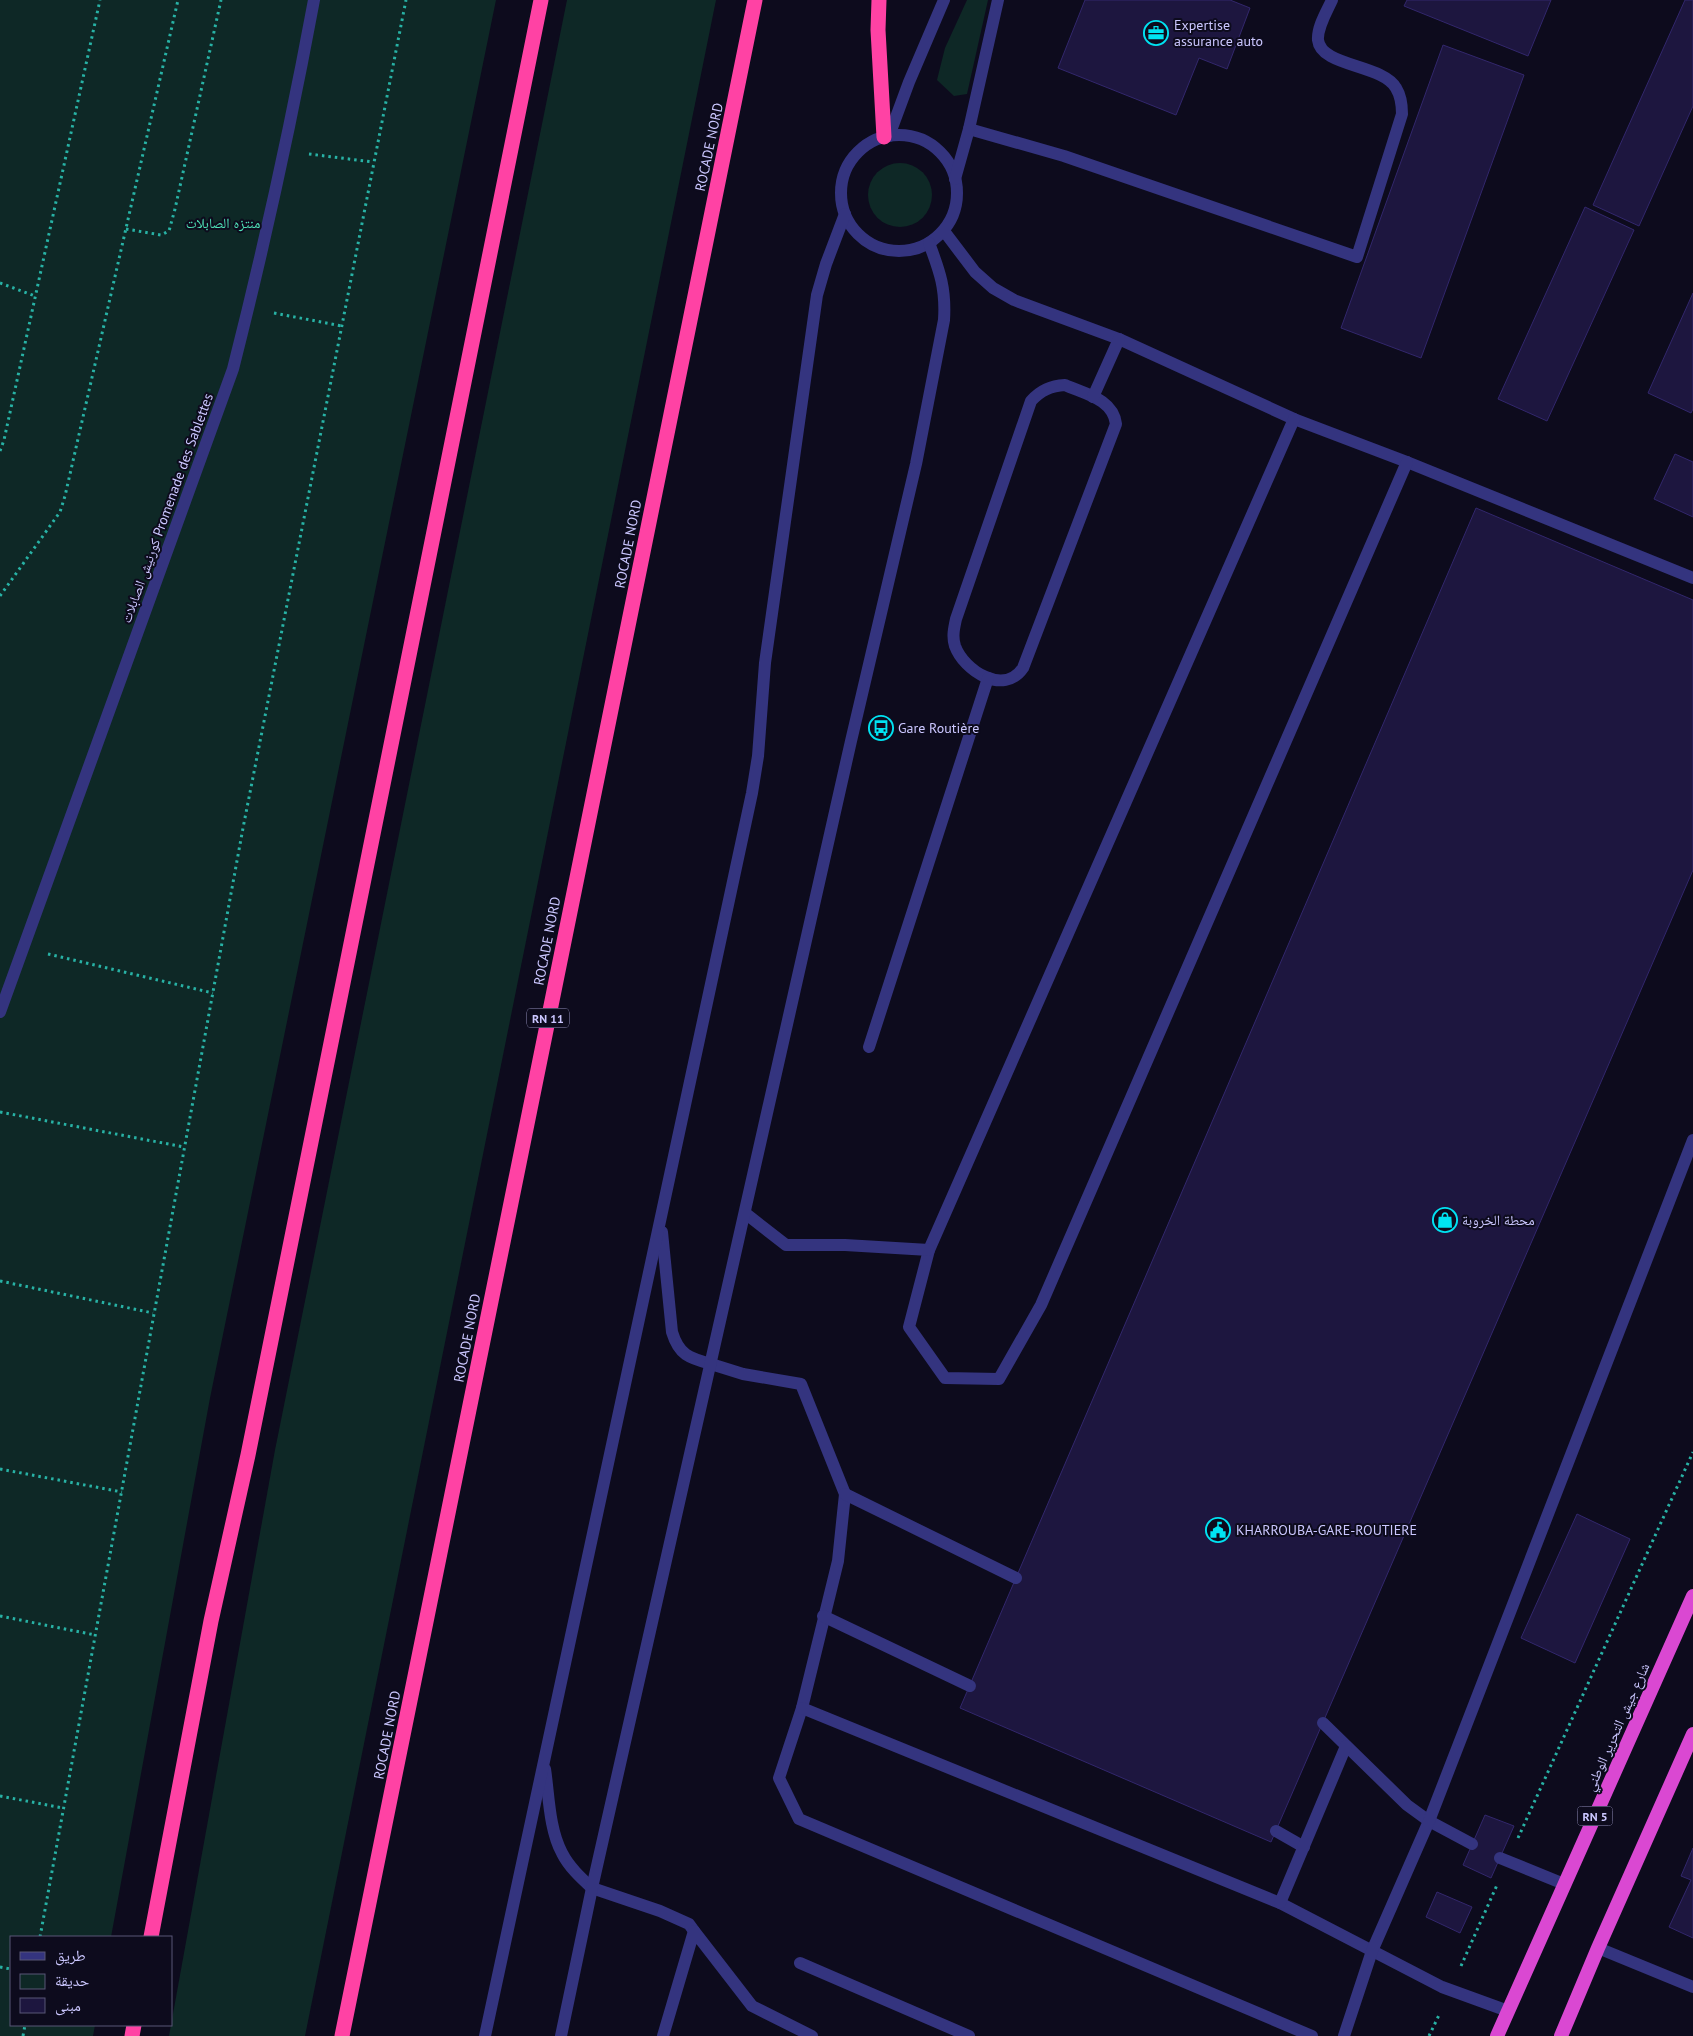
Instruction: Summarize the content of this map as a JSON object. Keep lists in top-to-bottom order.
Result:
{
  "streets": {
    "highway": [
      "ROCADE NORD",
      "RN 11",
      "شارع جيش التحرير الوطني",
      "RN 5"
    ],
    "street": ["كورنيش الصابلات Promenade des Sablettes"]
  },
  "parks": ["منتزه الصابلات"],
  "places": {
    "office": ["Expertise assurance auto"],
    "bus stop": ["Gare Routière"],
    "shop": ["محطة الخروبة"],
    "public building": ["KHARROUBA-GARE-ROUTIERE"]
  },
  "legend": ["طريق", "حديقة", "مبنى"]
}
